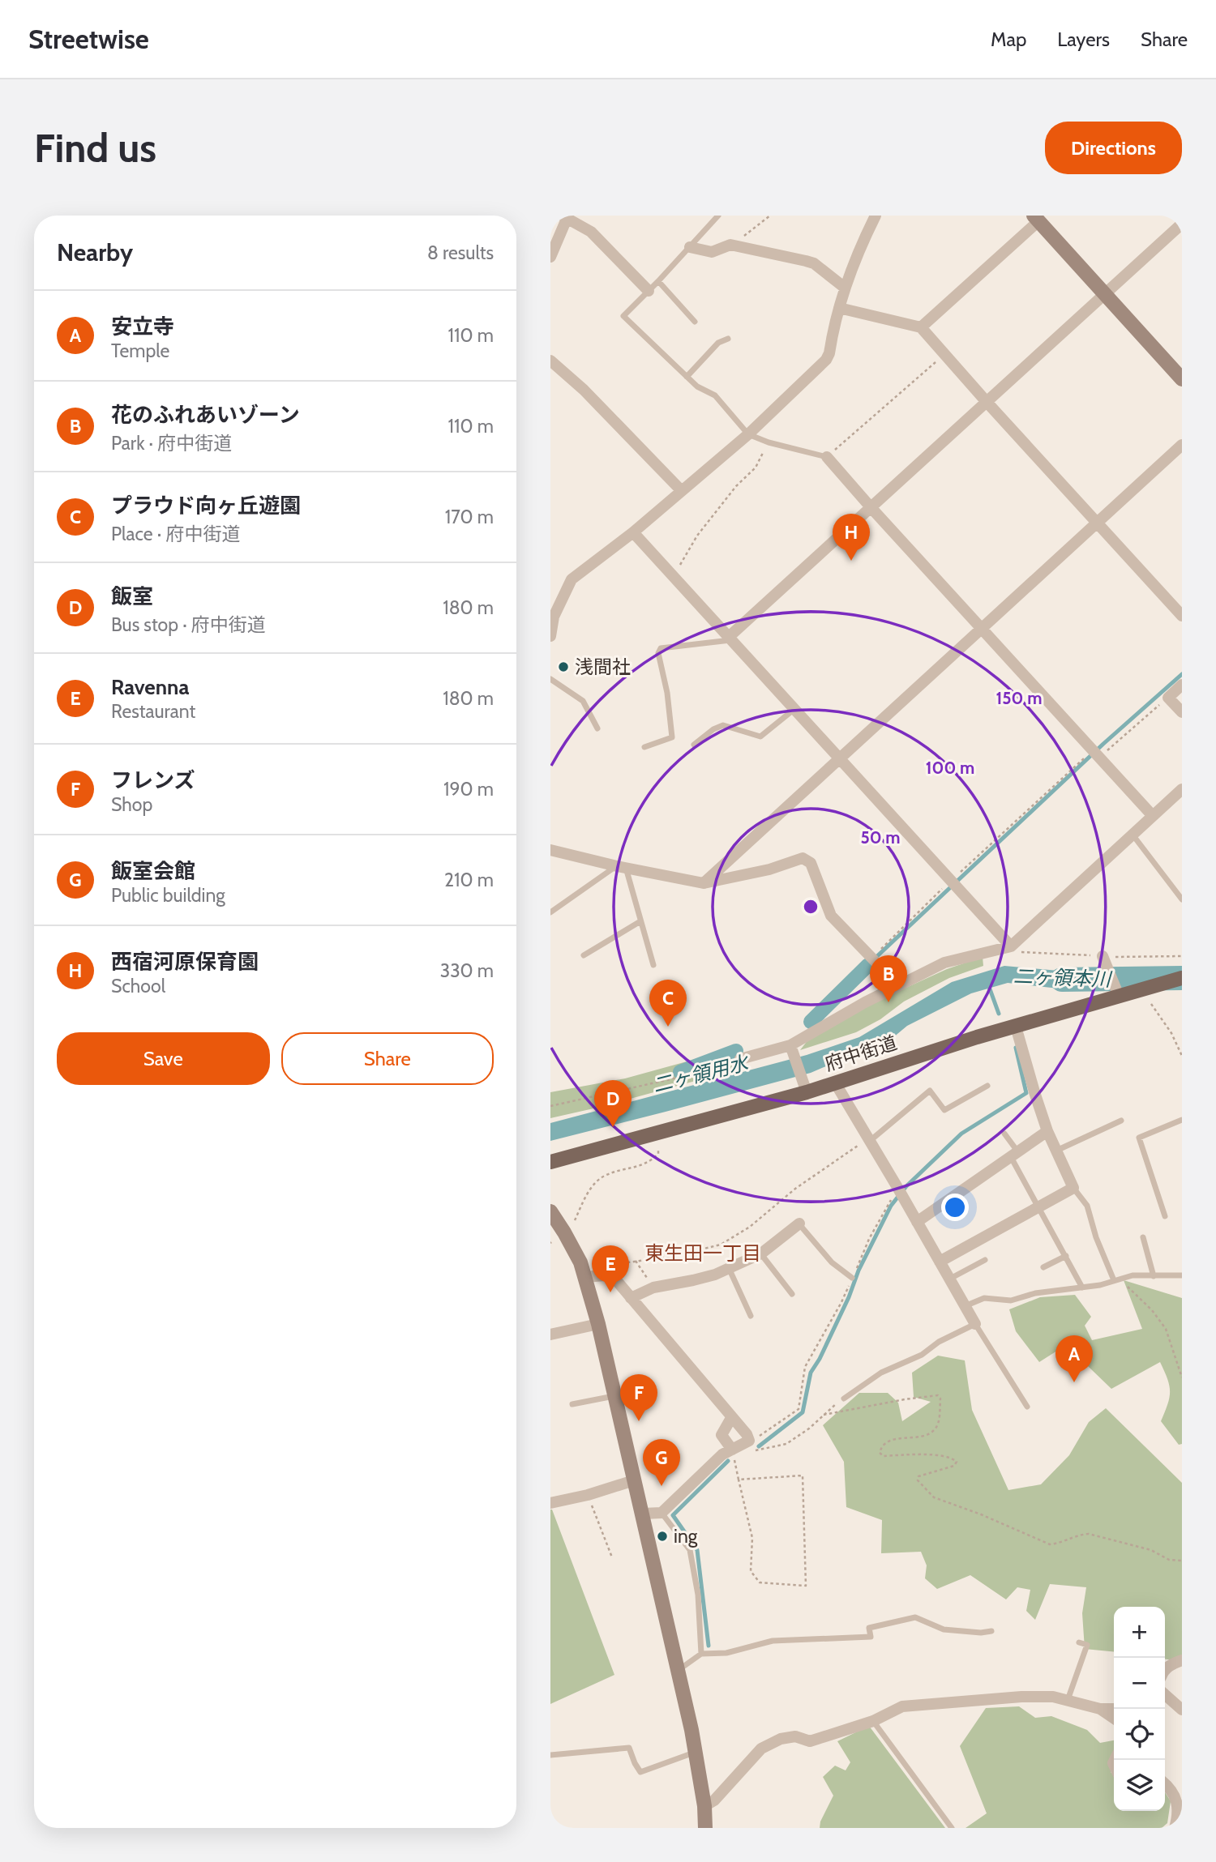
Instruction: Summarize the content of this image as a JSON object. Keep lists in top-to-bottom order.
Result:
{
  "streets": {
    "main road": ["府中街道"]
  },
  "districts": ["東生田一丁目"],
  "water": ["二ヶ領本川", "二ヶ領用水"],
  "places": ["浅間社", "ing"],
  "page": {
    "header": "Streetwise",
    "nav": ["Map", "Layers", "Share"],
    "buttons": [
      "Directions",
      ["Save", "Share"]
    ],
    "title": "Find us",
    "heading": ["Nearby", "8 results"],
    "list": [
      {
        "mark": "A",
        "name": "安立寺",
        "note": "Temple",
        "value": "110 m"
      },
      {
        "mark": "B",
        "name": "花のふれあいゾーン",
        "note": "Park · 府中街道",
        "value": "110 m"
      },
      {
        "mark": "C",
        "name": "プラウド向ヶ丘遊園",
        "note": "Place · 府中街道",
        "value": "170 m"
      },
      {
        "mark": "D",
        "name": "飯室",
        "note": "Bus stop · 府中街道",
        "value": "180 m"
      },
      {
        "mark": "E",
        "name": "Ravenna",
        "note": "Restaurant",
        "value": "180 m"
      },
      {
        "mark": "F",
        "name": "フレンズ",
        "note": "Shop",
        "value": "190 m"
      },
      {
        "mark": "G",
        "name": "飯室会館",
        "note": "Public building",
        "value": "210 m"
      },
      {
        "mark": "H",
        "name": "西宿河原保育園",
        "note": "School",
        "value": "330 m"
      }
    ],
    "pins": [
      "H",
      "B",
      "C",
      "D",
      "E",
      "A",
      "F",
      "G"
    ],
    "map_buttons": ["+", "−"]
  },
  "rings": ["150 m", "100 m", "50 m"]
}
